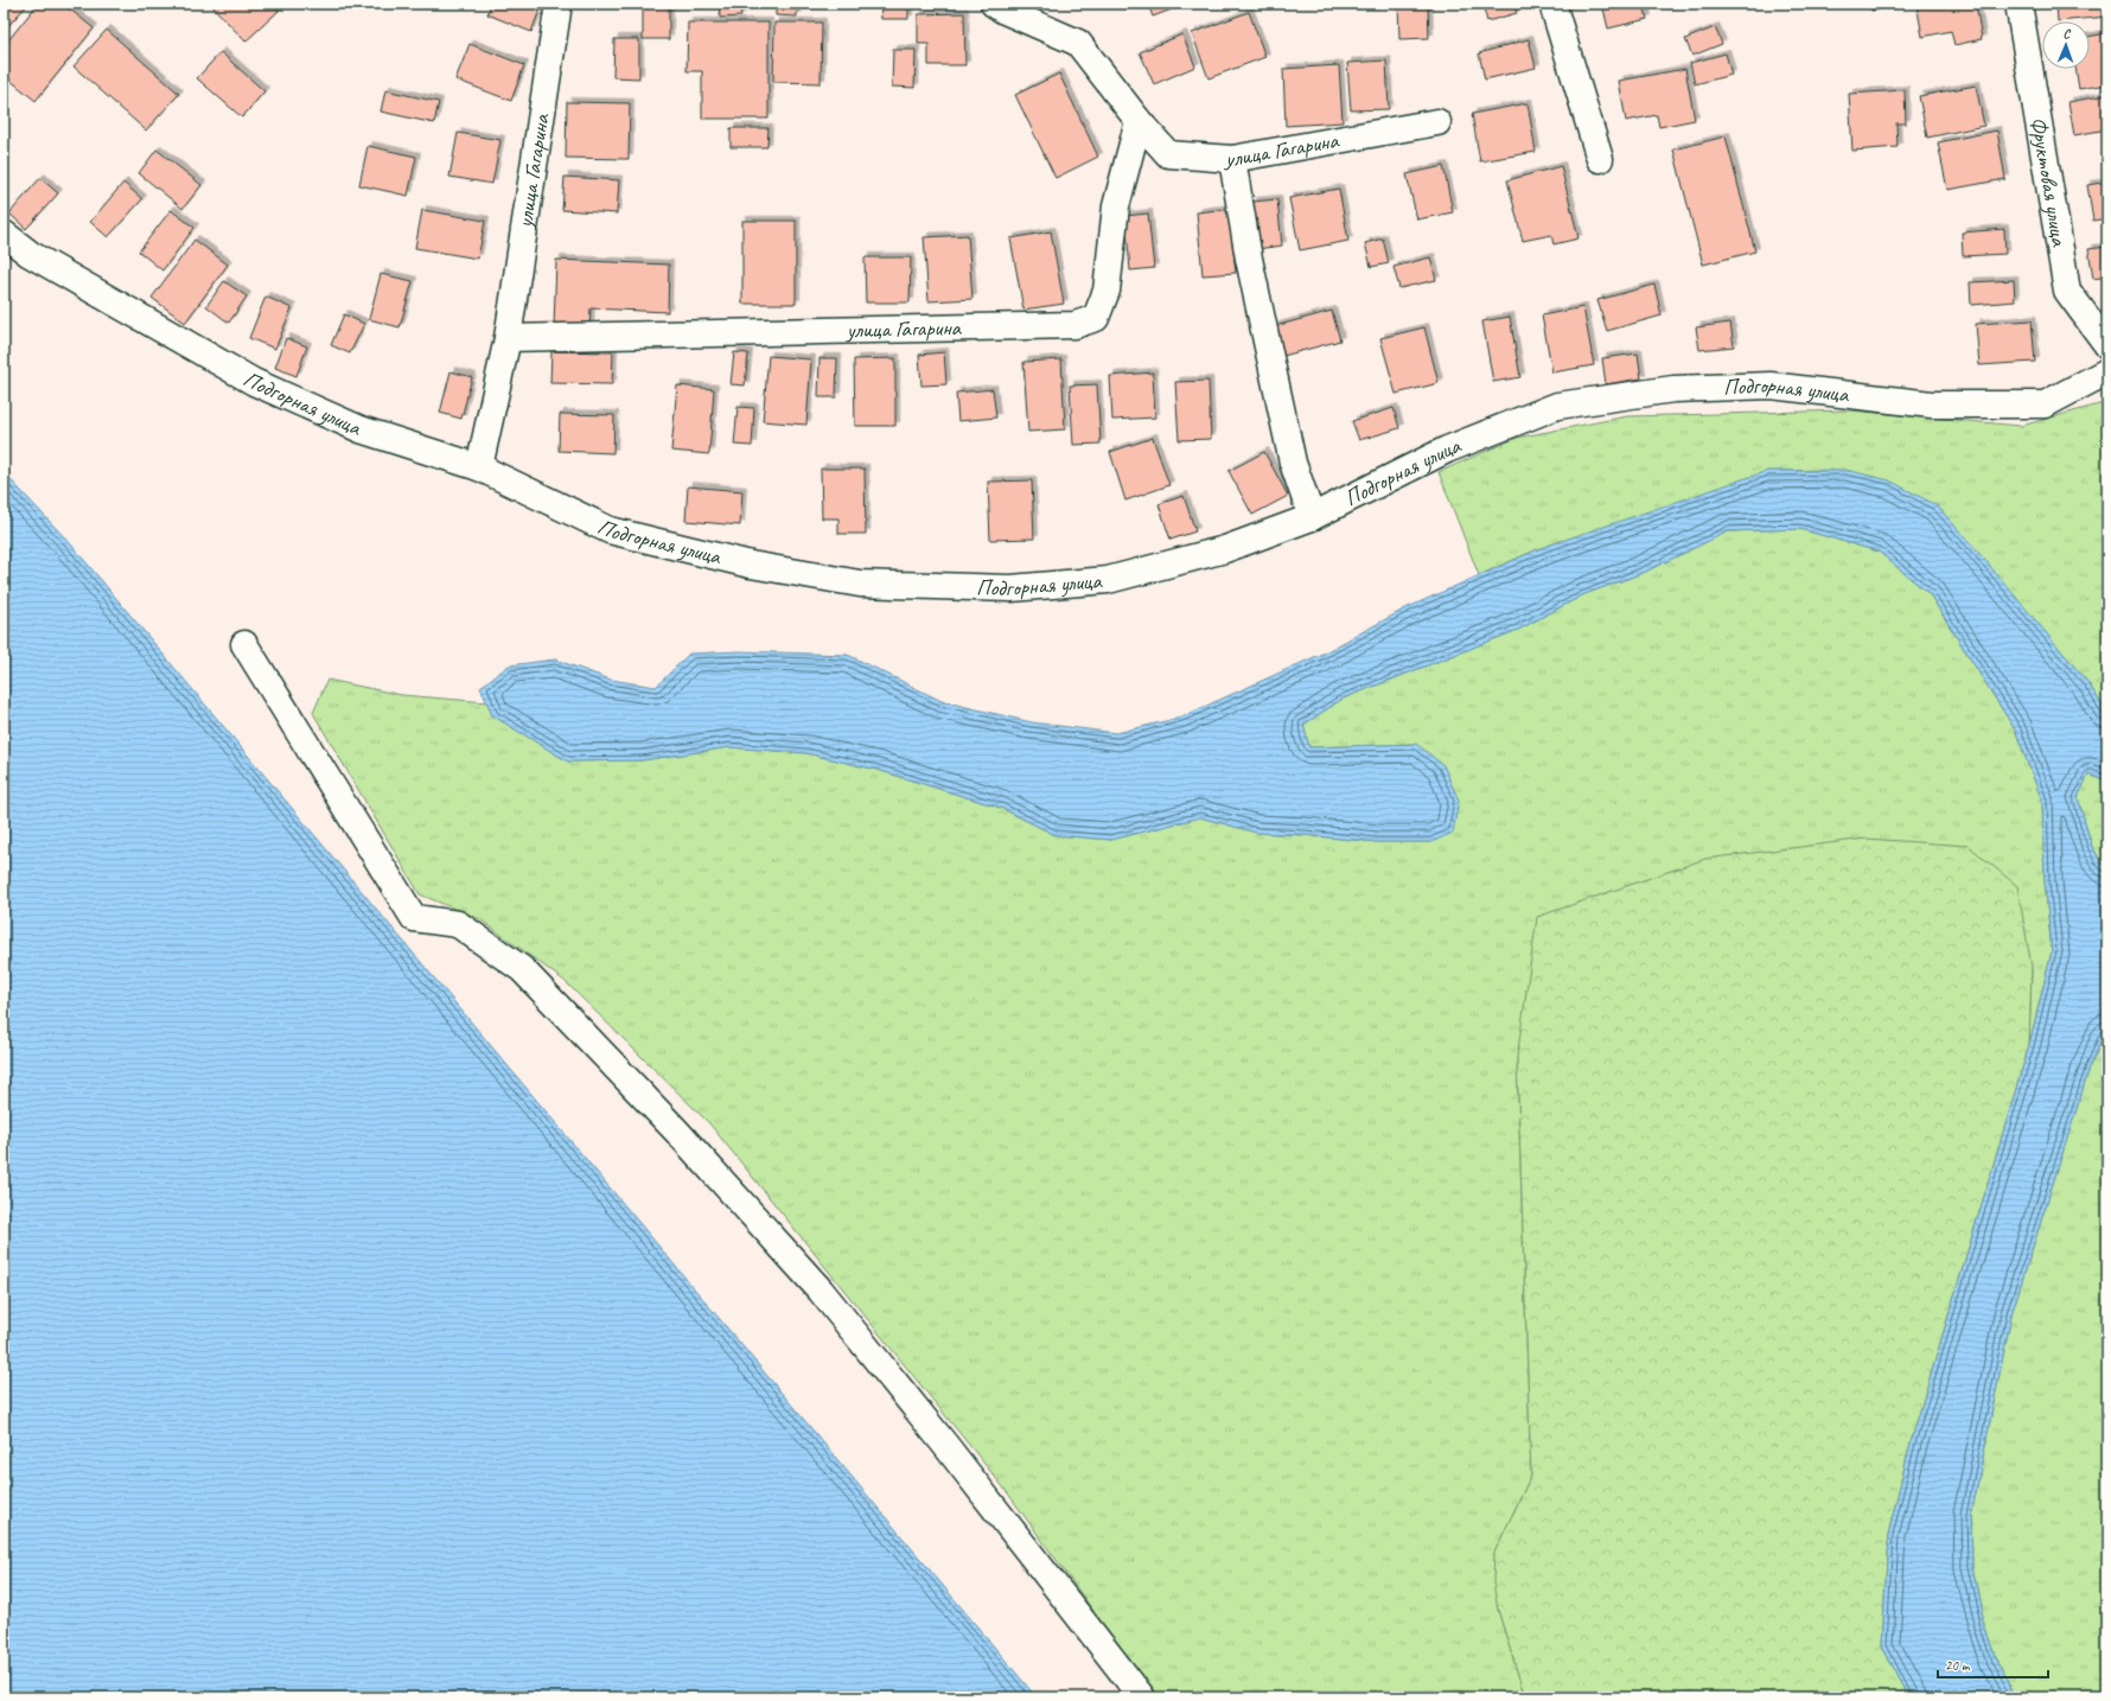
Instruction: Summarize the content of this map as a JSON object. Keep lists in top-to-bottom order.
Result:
{
  "streets": {
    "street": ["улица Гагарина", "Фруктовая улица", "Подгорная улица"]
  },
  "crossings": [
    ["улица Гагарина", "Подгорная улица"]
  ],
  "scale_bar": "20 m",
  "north": "top"
}
